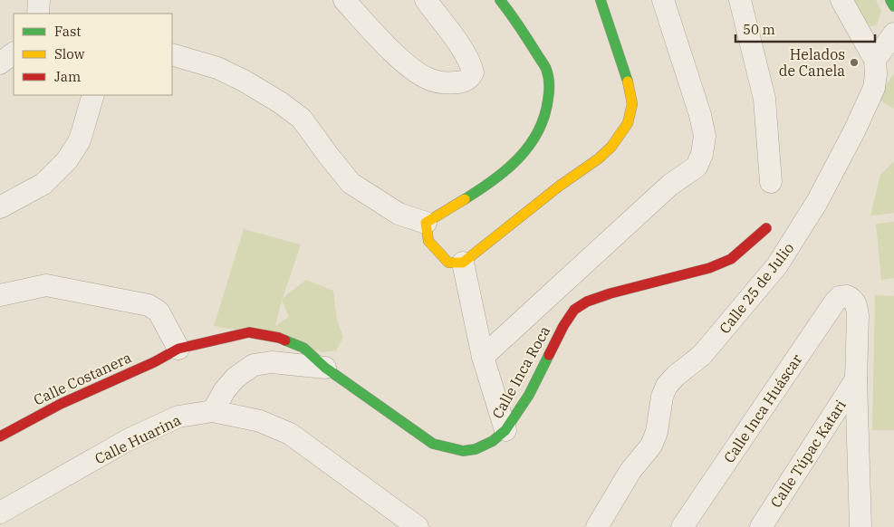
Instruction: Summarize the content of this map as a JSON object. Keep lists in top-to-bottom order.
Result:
{
  "streets": {
    "street": [
      "Calle 25 de Julio",
      "Calle Inca Roca",
      "Calle Costanera",
      "Calle Inca Huáscar",
      "Calle Huarina",
      "Calle Túpac Katari"
    ]
  },
  "crossings": [
    ["Calle Inca Roca", "Calle Costanera"],
    ["Calle Inca Huáscar", "Calle Túpac Katari"]
  ],
  "places": ["Helados de Canela"],
  "legend": ["Fast", "Slow", "Jam"],
  "scale_bar": "50 m"
}
